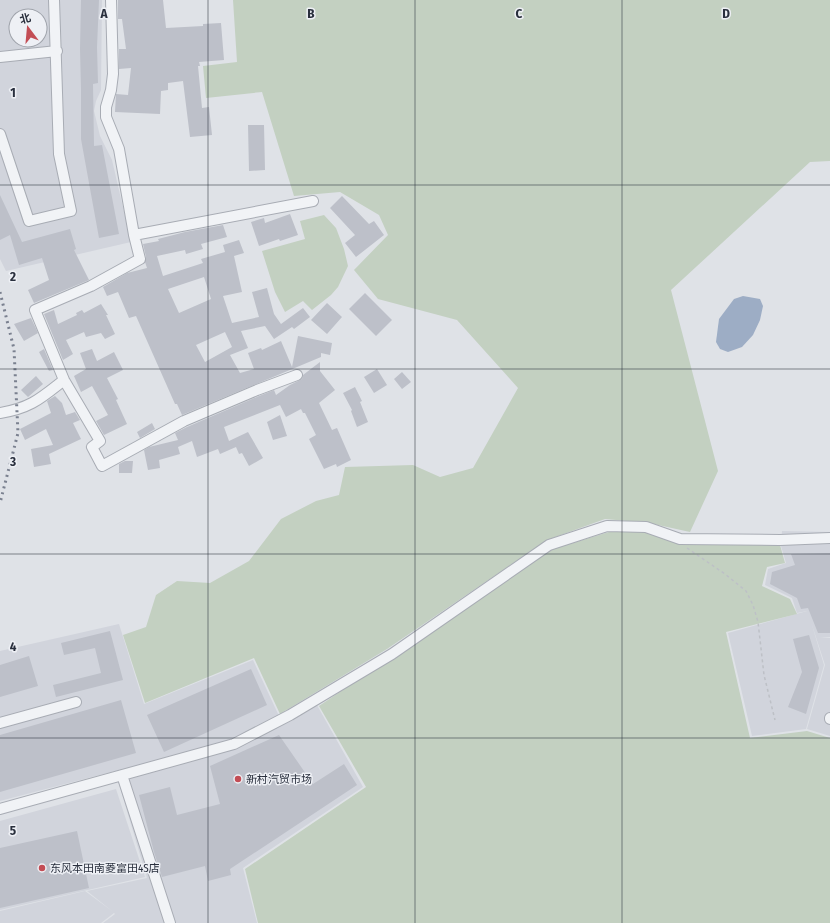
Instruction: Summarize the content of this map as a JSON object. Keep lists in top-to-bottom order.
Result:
{
  "places": ["新村汽贸市场", "东风本田南菱富田4S店"],
  "north": "top",
  "grid": {
    "columns": [
      "A",
      "B",
      "C",
      "D"
    ],
    "rows": [
      "1",
      "2",
      "3",
      "4",
      "5"
    ]
  }
}
